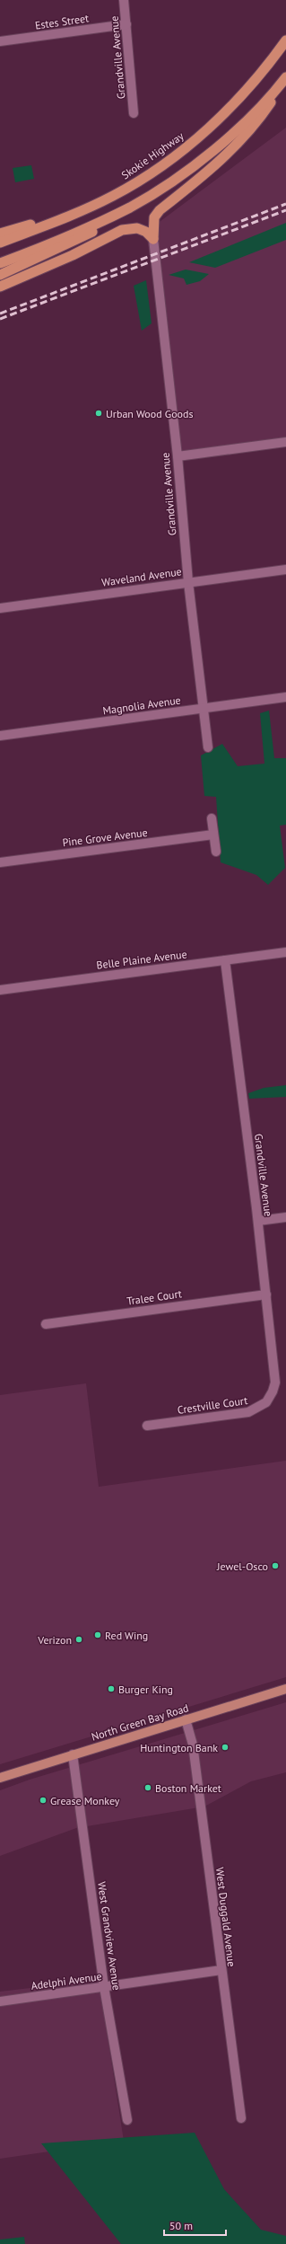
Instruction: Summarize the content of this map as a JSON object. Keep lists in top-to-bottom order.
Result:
{
  "streets": {
    "highway": ["Skokie Highway"],
    "main road": ["North Green Bay Road"],
    "street": [
      "Estes Street",
      "Grandville Avenue",
      "Waveland Avenue",
      "Magnolia Avenue",
      "Pine Grove Avenue",
      "Belle Plaine Avenue",
      "Tralee Court",
      "Crestville Court",
      "West Duggald Avenue",
      "West Grandview Avenue",
      "Adelphi Avenue"
    ]
  },
  "crossings": [
    ["Estes Street", "Grandville Avenue"],
    ["Grandville Avenue", "Waveland Avenue"],
    ["Grandville Avenue", "Magnolia Avenue"],
    ["Grandville Avenue", "Belle Plaine Avenue"],
    ["Grandville Avenue", "Tralee Court"],
    ["Grandville Avenue", "Crestville Court"],
    ["North Green Bay Road", "West Duggald Avenue"],
    ["North Green Bay Road", "West Grandview Avenue"],
    ["West Duggald Avenue", "Adelphi Avenue"],
    ["West Grandview Avenue", "Adelphi Avenue"]
  ],
  "places": [
    "Urban Wood Goods",
    "Jewel-Osco",
    "Red Wing",
    "Verizon",
    "Burger King",
    "Huntington Bank",
    "Boston Market",
    "Grease Monkey"
  ],
  "scale_bar": "50 m"
}
